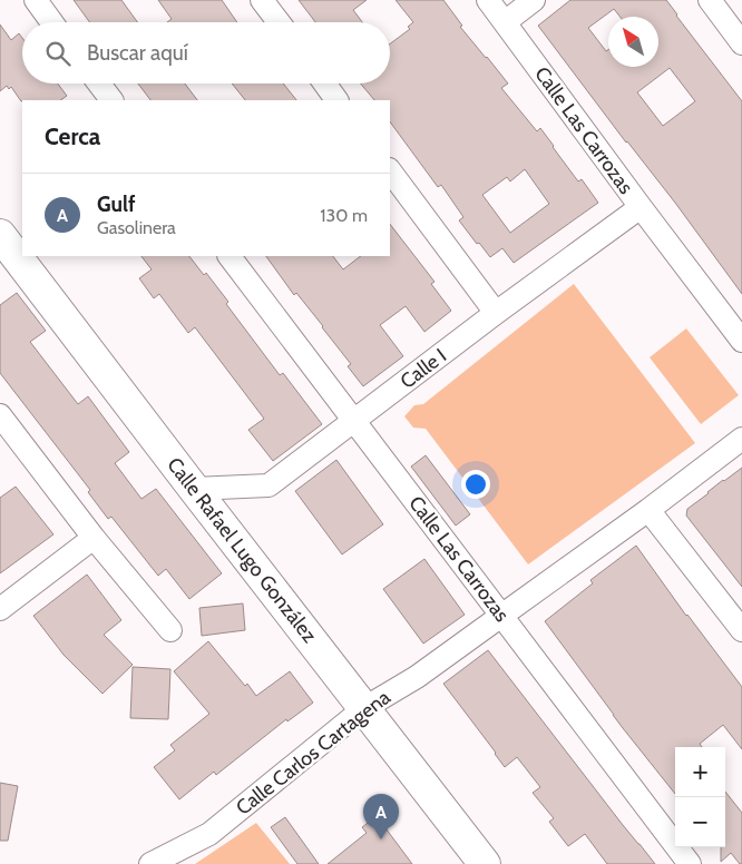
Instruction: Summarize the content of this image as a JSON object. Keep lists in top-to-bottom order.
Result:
{
  "streets": {
    "street": [
      "Calle Las Carrozas",
      "Calle I",
      "Calle Rafael Lugo González",
      "Calle Carlos Cartagena"
    ]
  },
  "crossings": [
    ["Calle Las Carrozas", "Calle I"],
    ["Calle Las Carrozas", "Calle Carlos Cartagena"],
    ["Calle I", "Calle Rafael Lugo González"],
    ["Calle Rafael Lugo González", "Calle Carlos Cartagena"]
  ],
  "north": "top left",
  "page": {
    "search": "Buscar aquí",
    "heading": "Cerca",
    "list": [
      {
        "mark": "A",
        "name": "Gulf",
        "note": "Gasolinera",
        "value": "130 m"
      }
    ],
    "map_buttons": ["+", "−"],
    "pins": "A"
  }
}
